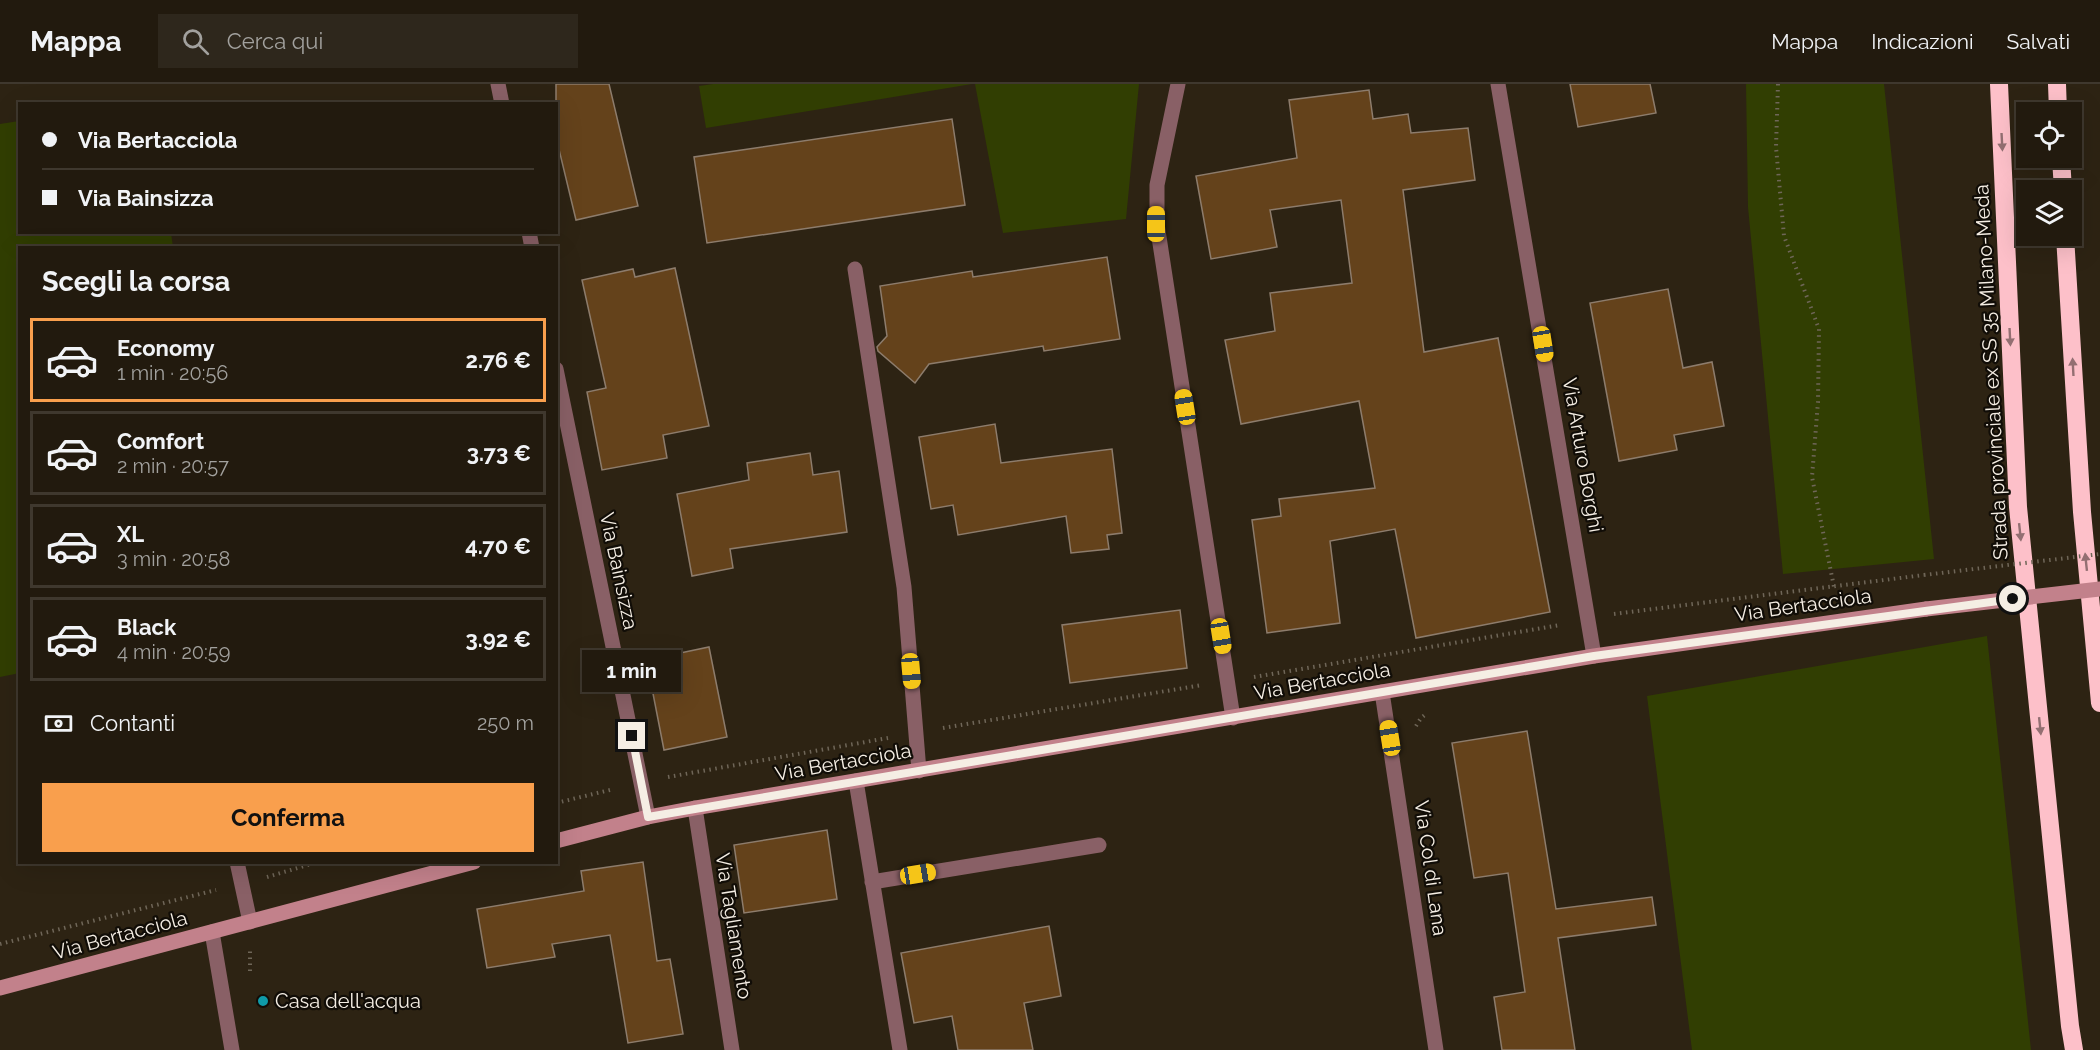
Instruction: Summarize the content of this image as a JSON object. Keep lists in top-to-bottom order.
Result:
{
  "streets": {
    "highway": ["Strada provinciale ex SS 35 Milano-Meda"],
    "street": [
      "Via Arturo Borghi",
      "Via Bainsizza",
      "Via Bertacciola",
      "Via Col di Lana",
      "Via Tagliamento"
    ]
  },
  "crossings": [
    ["Via Arturo Borghi", "Via Bertacciola"],
    ["Via Bainsizza", "Via Bertacciola"],
    ["Via Bertacciola", "Via Col di Lana"],
    ["Via Bertacciola", "Via Tagliamento"]
  ],
  "places": ["Casa dell'acqua"],
  "page": {
    "header": "Mappa",
    "search": "Cerca qui",
    "nav": ["Mappa", "Indicazioni", "Salvati"],
    "banner": ["Via Bertacciola", "Via Bainsizza"],
    "heading": "Scegli la corsa",
    "list": [
      {
        "name": "Economy",
        "note": "1 min · 20:56",
        "value": "2.76 €"
      },
      {
        "name": "Comfort",
        "note": "2 min · 20:57",
        "value": "3.73 €"
      },
      {
        "name": "XL",
        "note": "3 min · 20:58",
        "value": "4.70 €"
      },
      {
        "name": "Black",
        "note": "4 min · 20:59",
        "value": "3.92 €"
      }
    ],
    "bubble": "1 min",
    "pay": ["Contanti", "250 m"],
    "buttons": "Conferma"
  }
}
